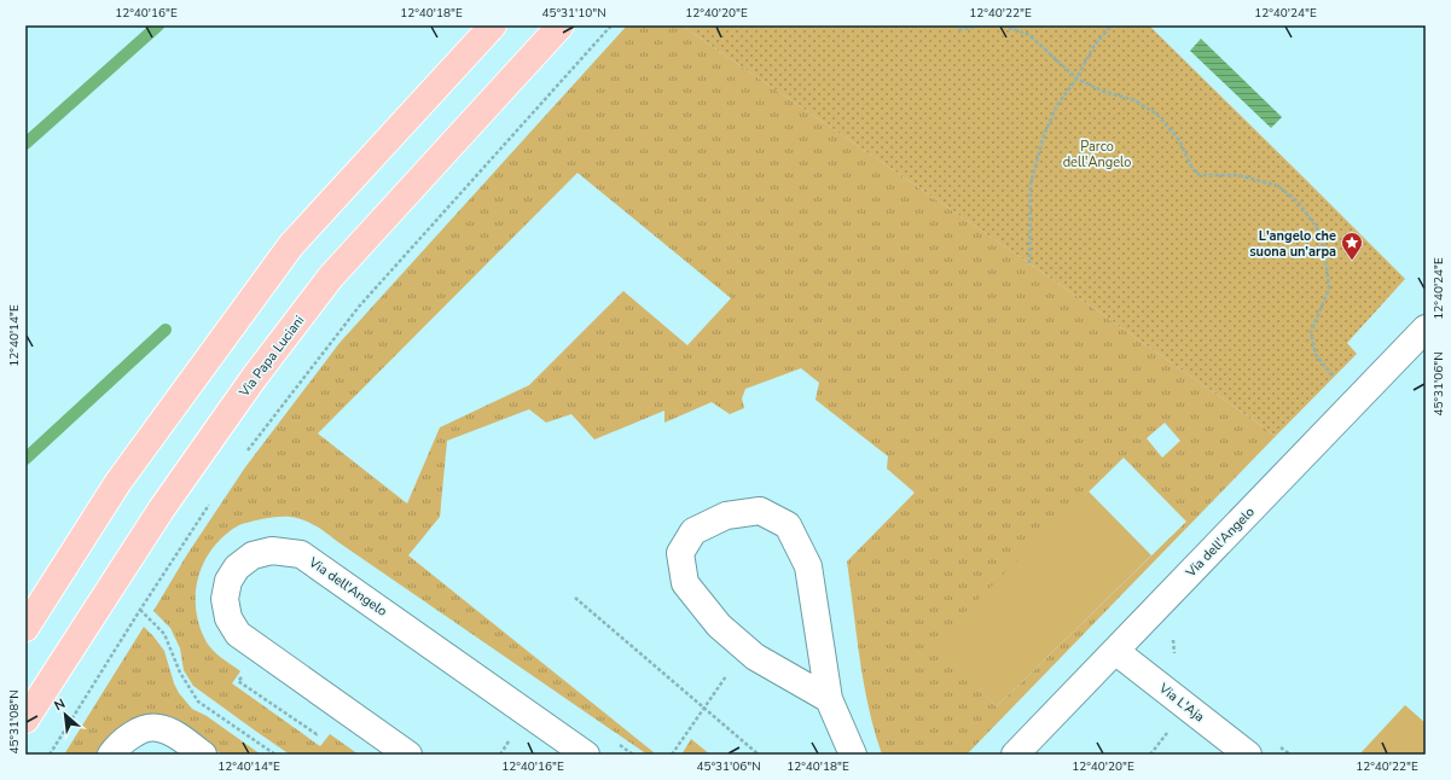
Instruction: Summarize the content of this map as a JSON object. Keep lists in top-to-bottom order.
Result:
{
  "streets": {
    "main road": ["Via Papa Luciani"],
    "street": ["Via dell'Angelo", "Via L'Aja"]
  },
  "crossings": [
    ["Via dell'Angelo", "Via L'Aja"]
  ],
  "parks": ["Parco dell'Angelo"],
  "places": {
    "place": ["L'angelo che suona un’arpa"]
  },
  "north": "top left",
  "coordinates": [
    "12°40'16\"E",
    "12°40'18\"E",
    "45°31'10\"N",
    "12°40'20\"E",
    "12°40'22\"E",
    "12°40'24\"E",
    "12°40'14\"E",
    "45°31'06\"N",
    "45°31'08\"N"
  ]
}
